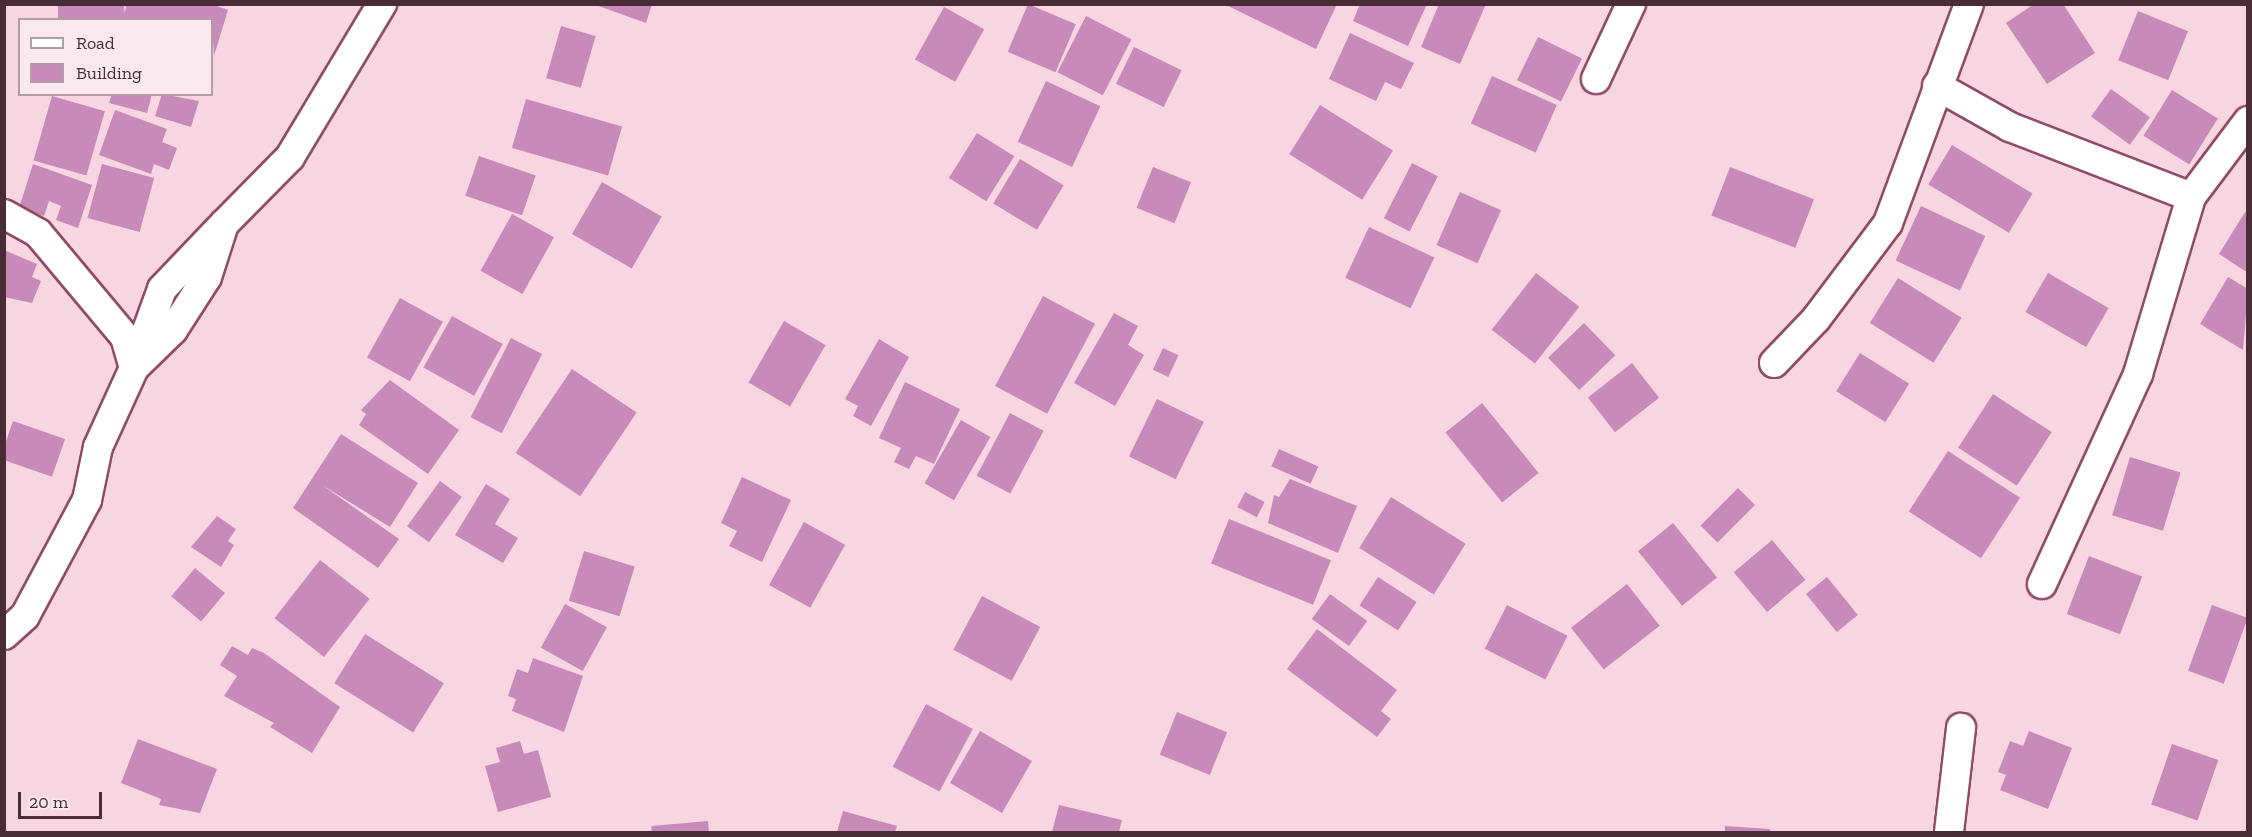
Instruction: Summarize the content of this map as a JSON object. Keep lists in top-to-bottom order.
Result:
{
  "legend": ["Road", "Building"],
  "scale_bar": "20 m"
}
